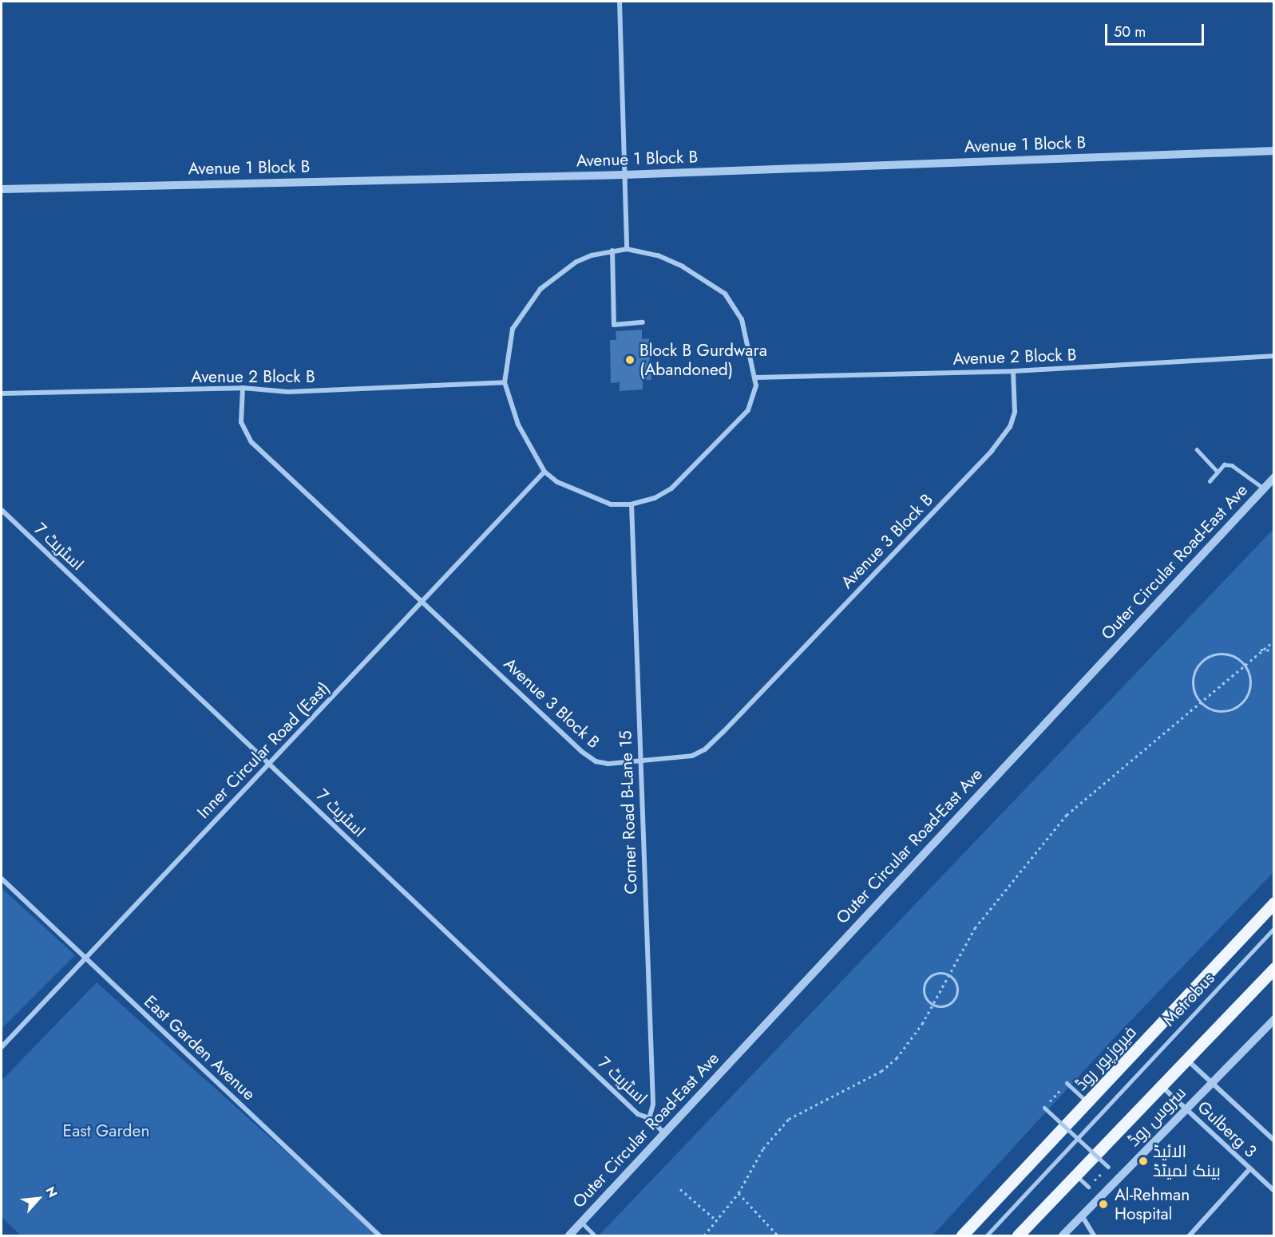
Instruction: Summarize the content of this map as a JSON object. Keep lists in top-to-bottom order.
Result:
{
  "streets": {
    "main road": ["فیروزپور روڈ"],
    "street": [
      "Avenue 1 Block B",
      "Avenue 2 Block B",
      "Avenue 3 Block B",
      "اسٹریٹ 7",
      "Outer Circular Road-East Ave",
      "Inner Circular Road (East)",
      "Corner Road B-Lane 15",
      "East Garden Avenue",
      "سروس روڈ",
      "Gulberg 3"
    ],
    "lane": ["Metrobus"]
  },
  "crossings": [
    ["Avenue 2 Block B", "Avenue 3 Block B"],
    ["Avenue 3 Block B", "Inner Circular Road (East)"],
    ["Avenue 3 Block B", "Corner Road B-Lane 15"],
    ["اسٹریٹ 7", "Outer Circular Road-East Ave"],
    ["اسٹریٹ 7", "Inner Circular Road (East)"],
    ["اسٹریٹ 7", "Corner Road B-Lane 15"],
    ["Inner Circular Road (East)", "East Garden Avenue"],
    ["سروس روڈ", "Gulberg 3"]
  ],
  "parks": ["East Garden"],
  "places": ["Block B Gurdwara (Abandoned)", "الائیڈ بینک لمیٹڈ", "Al-Rehman Hospital"],
  "scale_bar": "50 m",
  "north": "top right"
}
